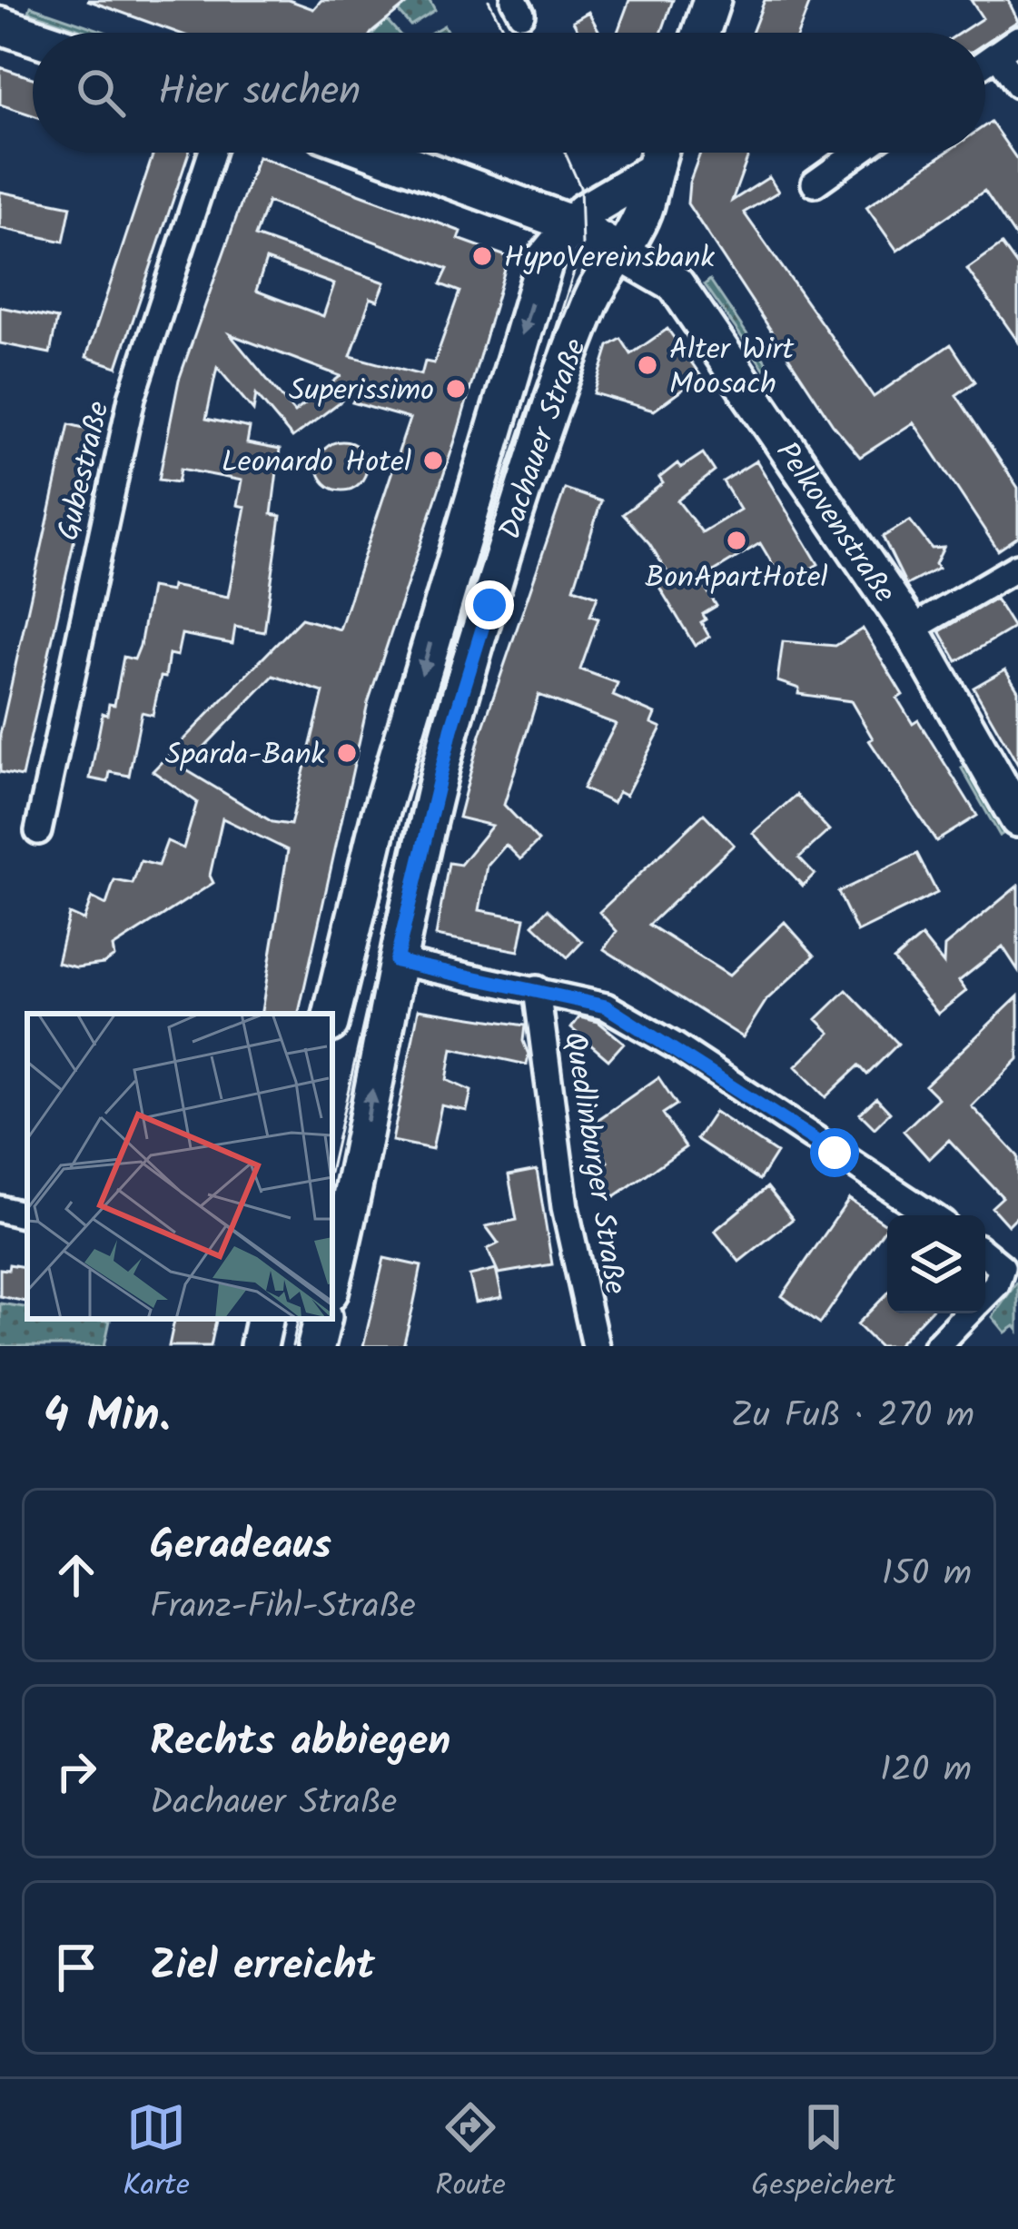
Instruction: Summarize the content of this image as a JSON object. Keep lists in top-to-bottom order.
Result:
{
  "streets": {
    "main road": ["Dachauer Straße", "Pelkovenstraße"],
    "street": ["Gubestraße", "Quedlinburger Straße"]
  },
  "crossings": [
    ["Dachauer Straße", "Pelkovenstraße"]
  ],
  "places": [
    "HypoVereinsbank",
    "Alter Wirt Moosach",
    "Superissimo",
    "Leonardo Hotel",
    "BonApartHotel",
    "Sparda-Bank"
  ],
  "page": {
    "search": "Hier suchen",
    "heading": ["4 Min.", "Zu Fuß · 270 m"],
    "list": [
      ["Geradeaus", "Franz-Fihl-Straße", "150 m"],
      ["Rechts abbiegen", "Dachauer Straße", "120 m"],
      "Ziel erreicht"
    ],
    "nav": ["Karte", "Route", "Gespeichert"]
  }
}
